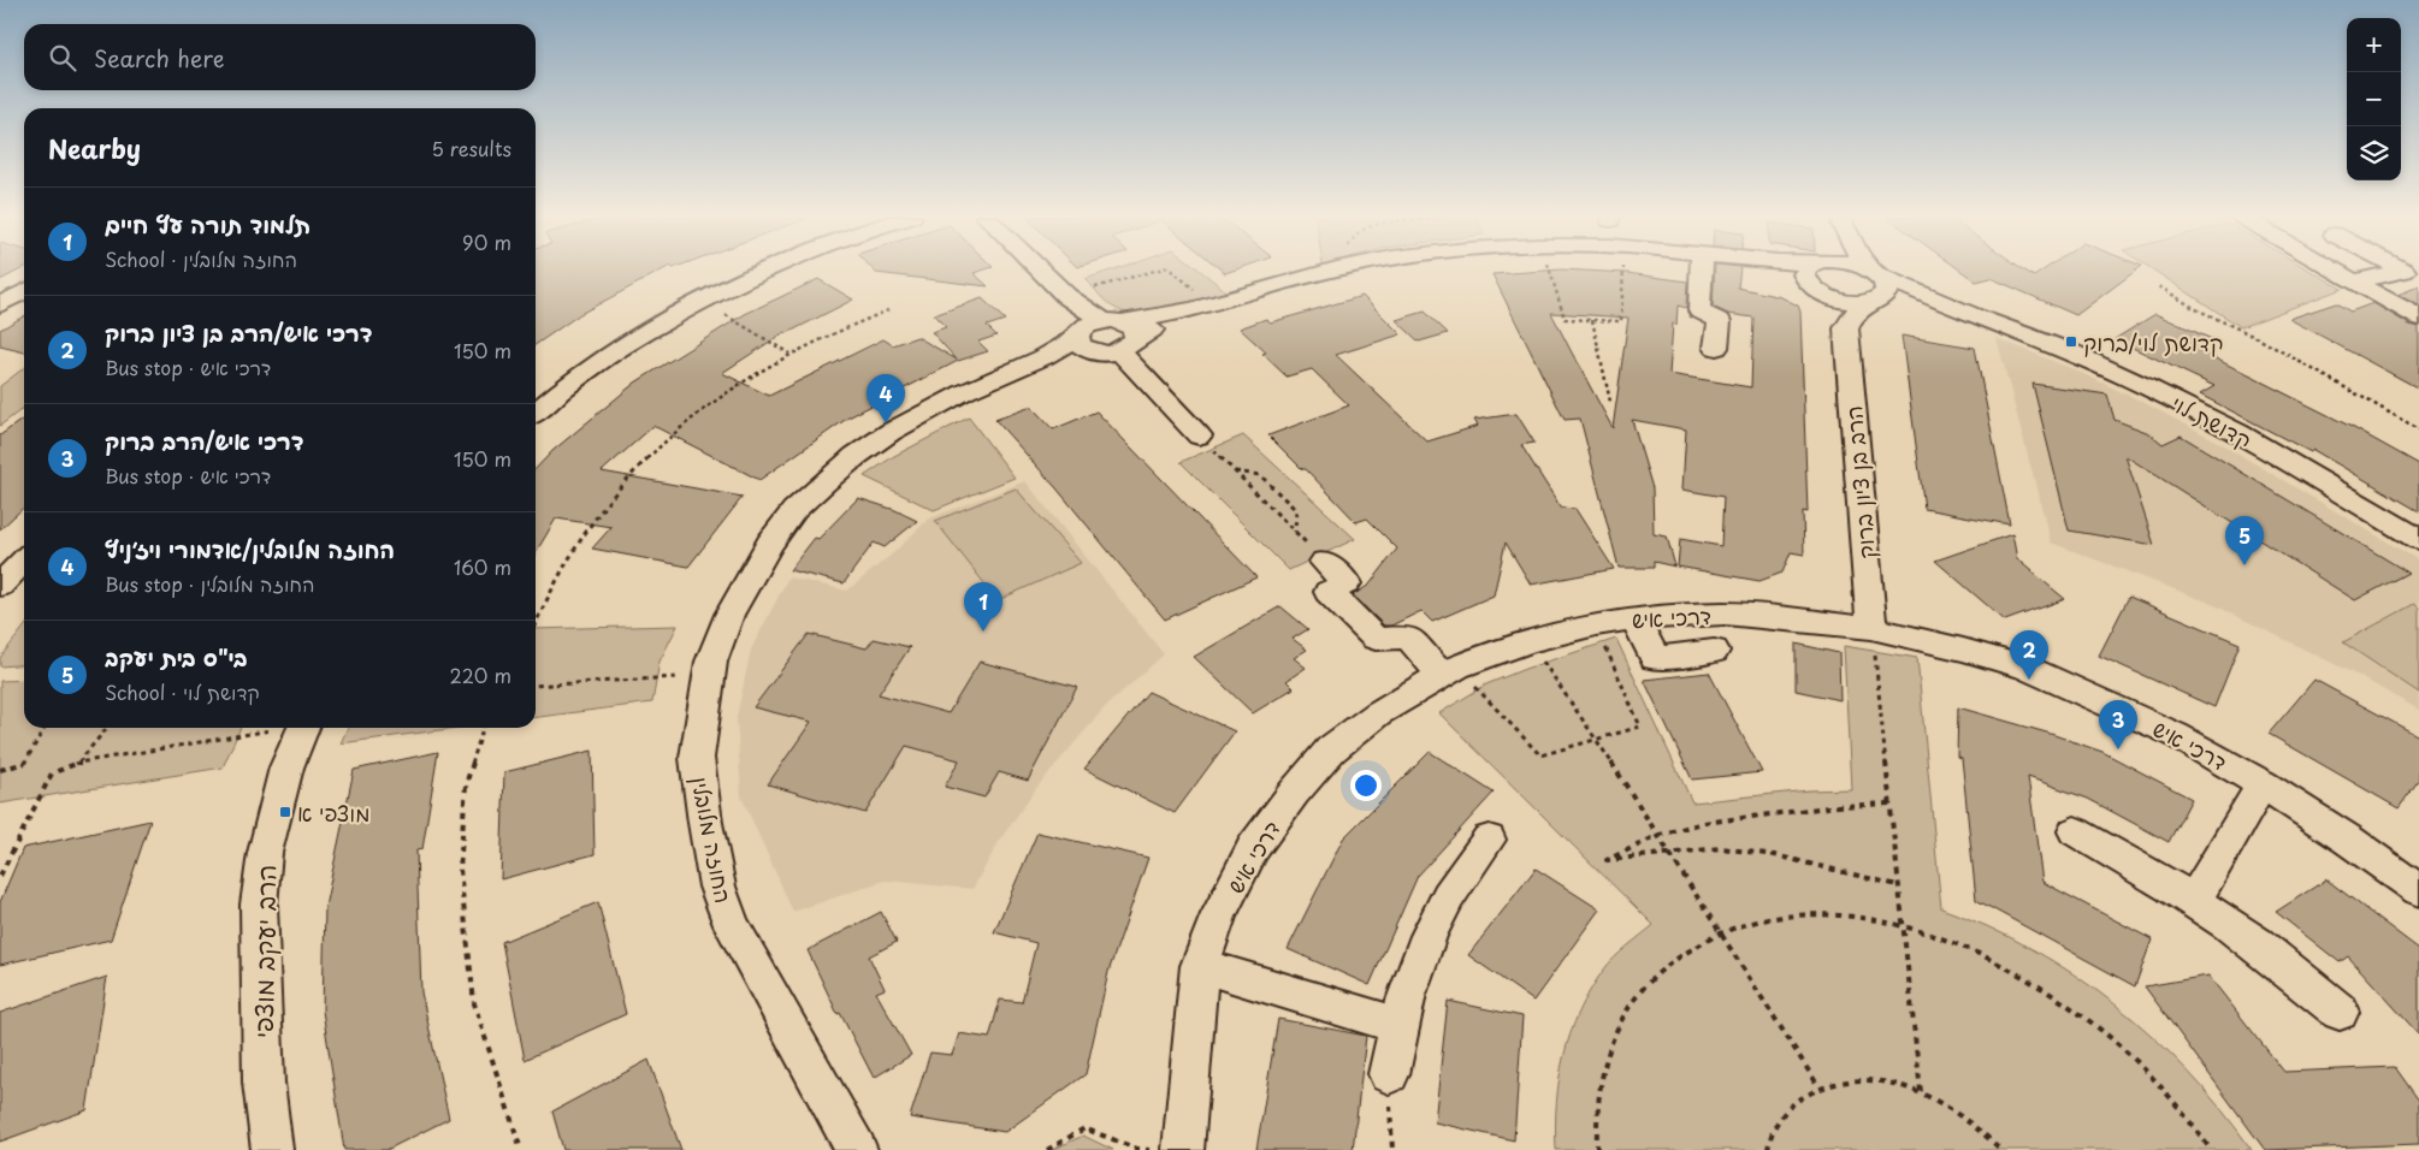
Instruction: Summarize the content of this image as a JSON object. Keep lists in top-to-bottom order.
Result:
{
  "streets": {
    "street": [
      "קדושת לוי",
      "הרב בן ציון ברוק",
      "דרכי איש",
      "החוזה מלובלין",
      "הרב יעקב מוצפי"
    ]
  },
  "crossings": [
    ["קדושת לוי", "הרב בן ציון ברוק"],
    ["הרב בן ציון ברוק", "דרכי איש"]
  ],
  "places": {
    "transit": ["קדושת לוי/ברוק", "מוצפי א"]
  },
  "page": {
    "map_buttons": ["+", "−"],
    "search": "Search here",
    "heading": ["Nearby", "5 results"],
    "list": [
      {
        "mark": "1",
        "name": "תלמוד תורה עץ חיים",
        "note": "School · החוזה מלובלין",
        "value": "90 m"
      },
      {
        "mark": "2",
        "name": "דרכי איש/הרב בן ציון ברוק",
        "note": "Bus stop · דרכי איש",
        "value": "150 m"
      },
      {
        "mark": "3",
        "name": "דרכי איש/הרב ברוק",
        "note": "Bus stop · דרכי איש",
        "value": "150 m"
      },
      {
        "mark": "4",
        "name": "החוזה מלובלין/אדמורי ויז׳ניץ",
        "note": "Bus stop · החוזה מלובלין",
        "value": "160 m"
      },
      {
        "mark": "5",
        "name": "בי\"ס בית יעקב",
        "note": "School · קדושת לוי",
        "value": "220 m"
      }
    ],
    "pins": [
      "4",
      "5",
      "1",
      "2",
      "3"
    ]
  }
}
